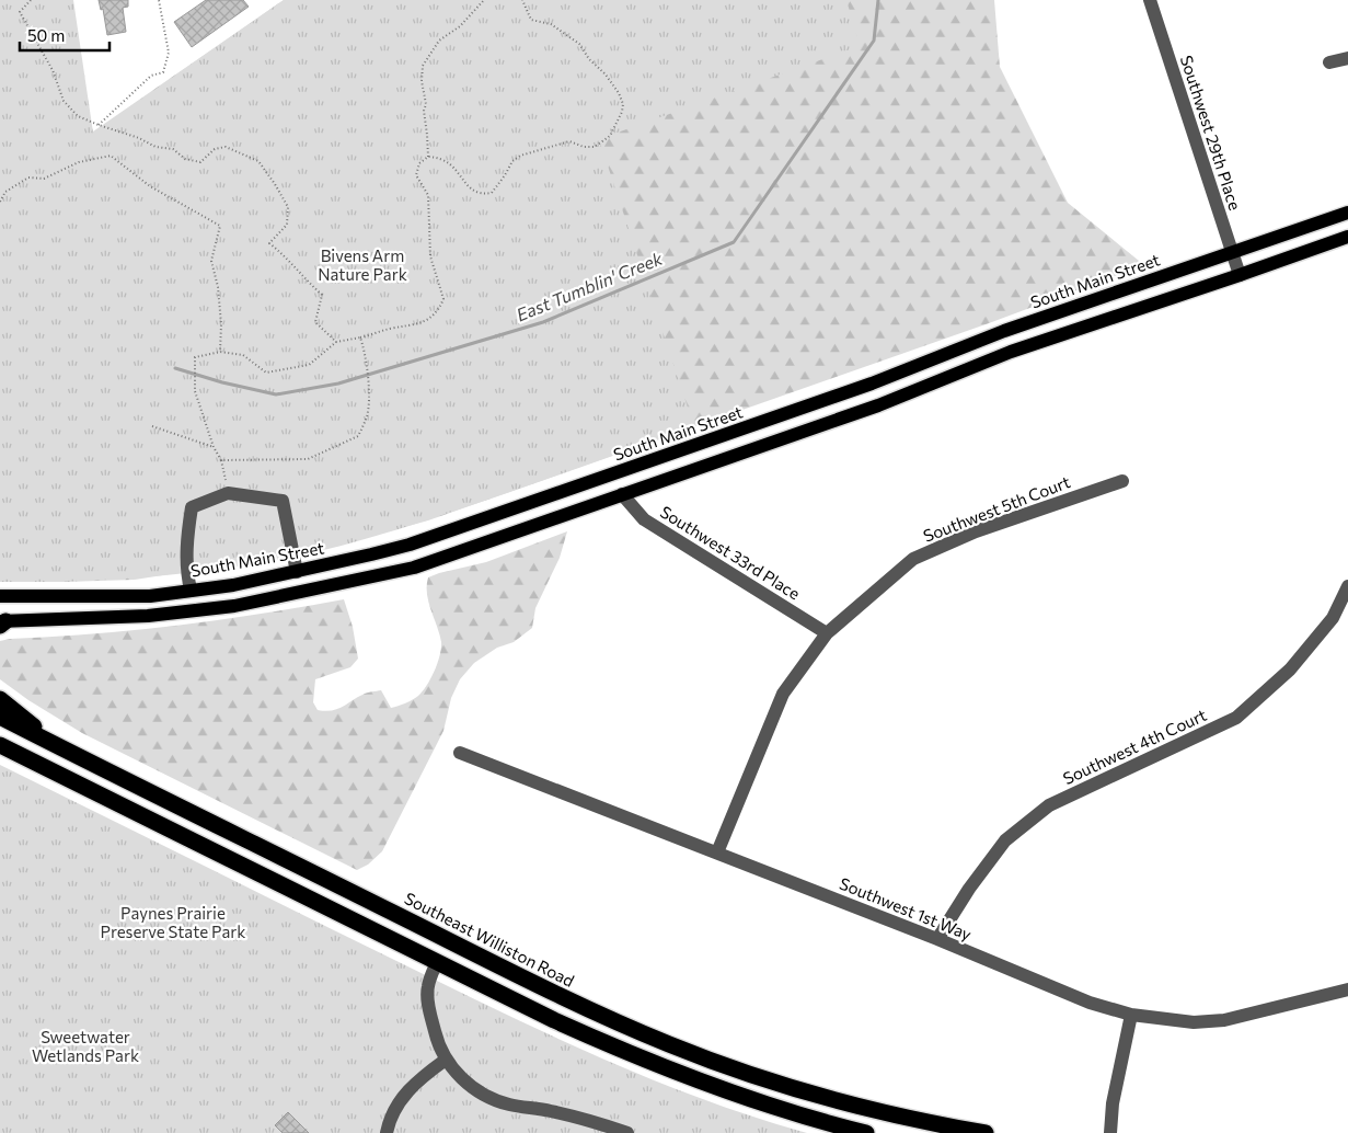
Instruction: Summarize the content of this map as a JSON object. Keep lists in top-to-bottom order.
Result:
{
  "streets": {
    "highway": ["Southeast Williston Road"],
    "main road": ["South Main Street"],
    "street": [
      "Southwest 29th Place",
      "Southwest 5th Court",
      "Southwest 33rd Place",
      "Southwest 4th Court",
      "Southwest 1st Way"
    ]
  },
  "crossings": [
    ["Southwest 29th Place", "South Main Street"],
    ["Southwest 5th Court", "Southwest 33rd Place"],
    ["Southwest 5th Court", "Southwest 1st Way"],
    ["Southwest 4th Court", "Southwest 1st Way"]
  ],
  "water": ["East Tumblin' Creek"],
  "parks": ["Bivens Arm Nature Park", "Paynes Prairie Preserve State Park", "Sweetwater Wetlands Park"],
  "scale_bar": "50 m"
}
